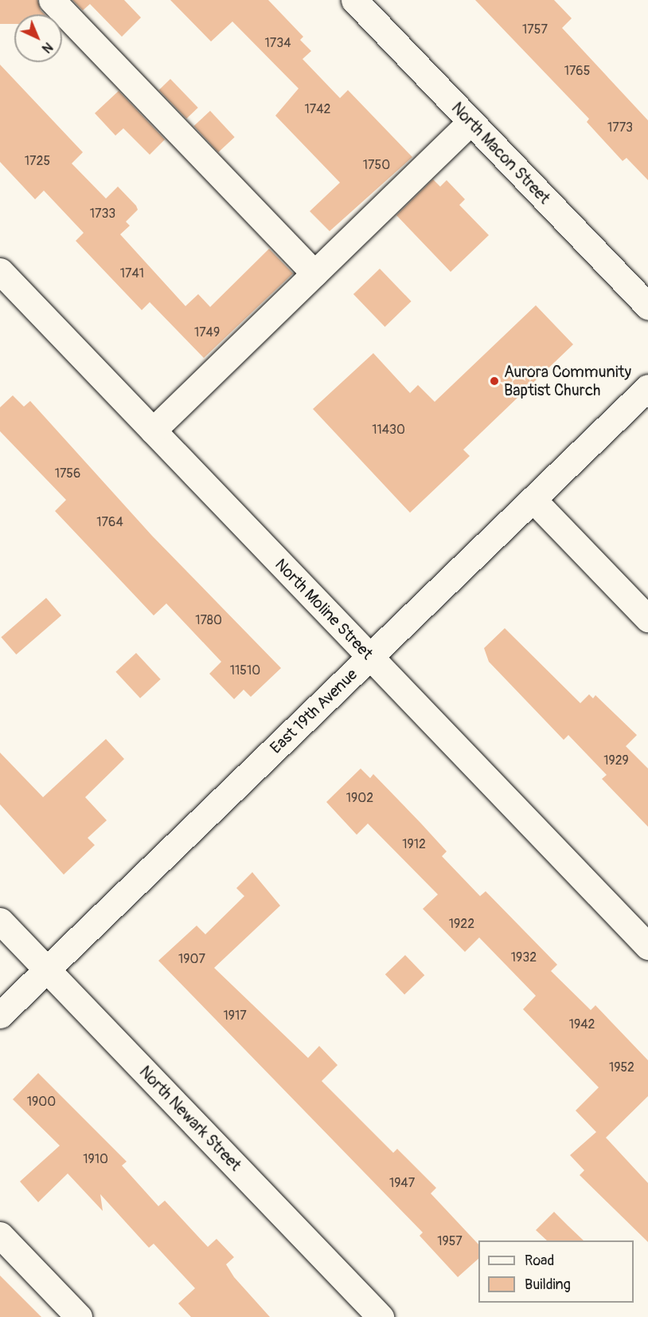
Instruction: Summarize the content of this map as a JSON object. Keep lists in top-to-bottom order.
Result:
{
  "streets": {
    "street": [
      "North Macon Street",
      "North Moline Street",
      "East 19th Avenue",
      "North Newark Street"
    ]
  },
  "crossings": [
    ["North Moline Street", "East 19th Avenue"],
    ["East 19th Avenue", "North Newark Street"]
  ],
  "places": ["Aurora Community Baptist Church"],
  "house_numbers": [
    "1757",
    "1734",
    "1765",
    "1742",
    "1773",
    "1725",
    "1750",
    "1733",
    "1741",
    "1749",
    "11430",
    "1756",
    "1764",
    "1780",
    "11510",
    "1929",
    "1902",
    "1912",
    "1922",
    "1932",
    "1907",
    "1917",
    "1942",
    "1952",
    "1900",
    "1910",
    "1947",
    "1957"
  ],
  "legend": ["Road", "Building"],
  "north": "bottom right"
}
